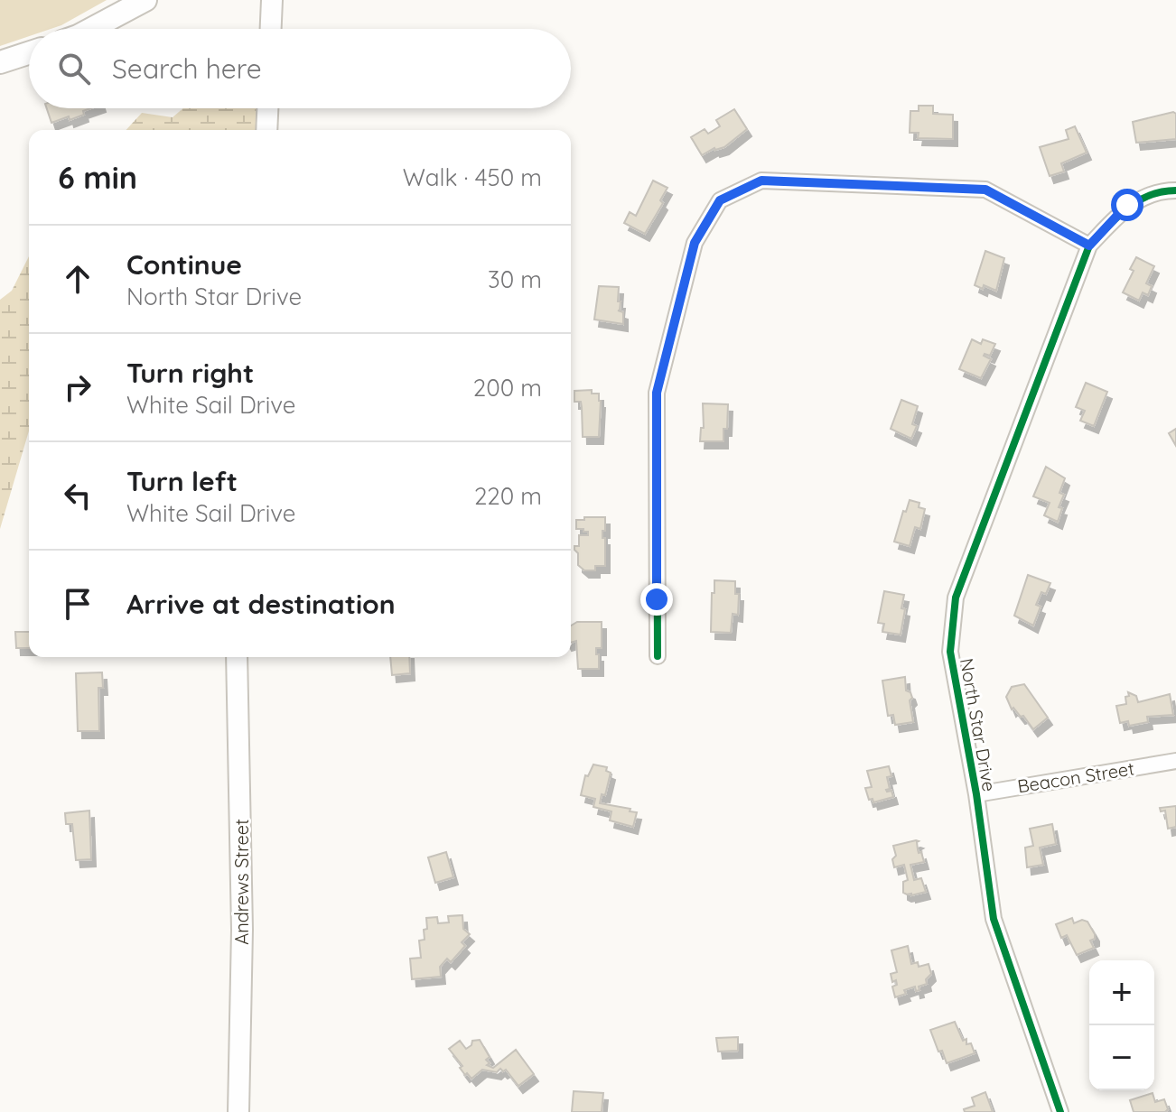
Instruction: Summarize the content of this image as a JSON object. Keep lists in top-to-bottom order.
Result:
{
  "streets": {
    "street": ["North Star Drive", "Beacon Street", "Andrews Street"]
  },
  "crossings": [
    ["North Star Drive", "Beacon Street"]
  ],
  "page": {
    "search": "Search here",
    "heading": ["6 min", "Walk · 450 m"],
    "list": [
      ["Continue", "North Star Drive", "30 m"],
      ["Turn right", "White Sail Drive", "200 m"],
      ["Turn left", "White Sail Drive", "220 m"],
      "Arrive at destination"
    ],
    "map_buttons": ["+", "−"]
  }
}
